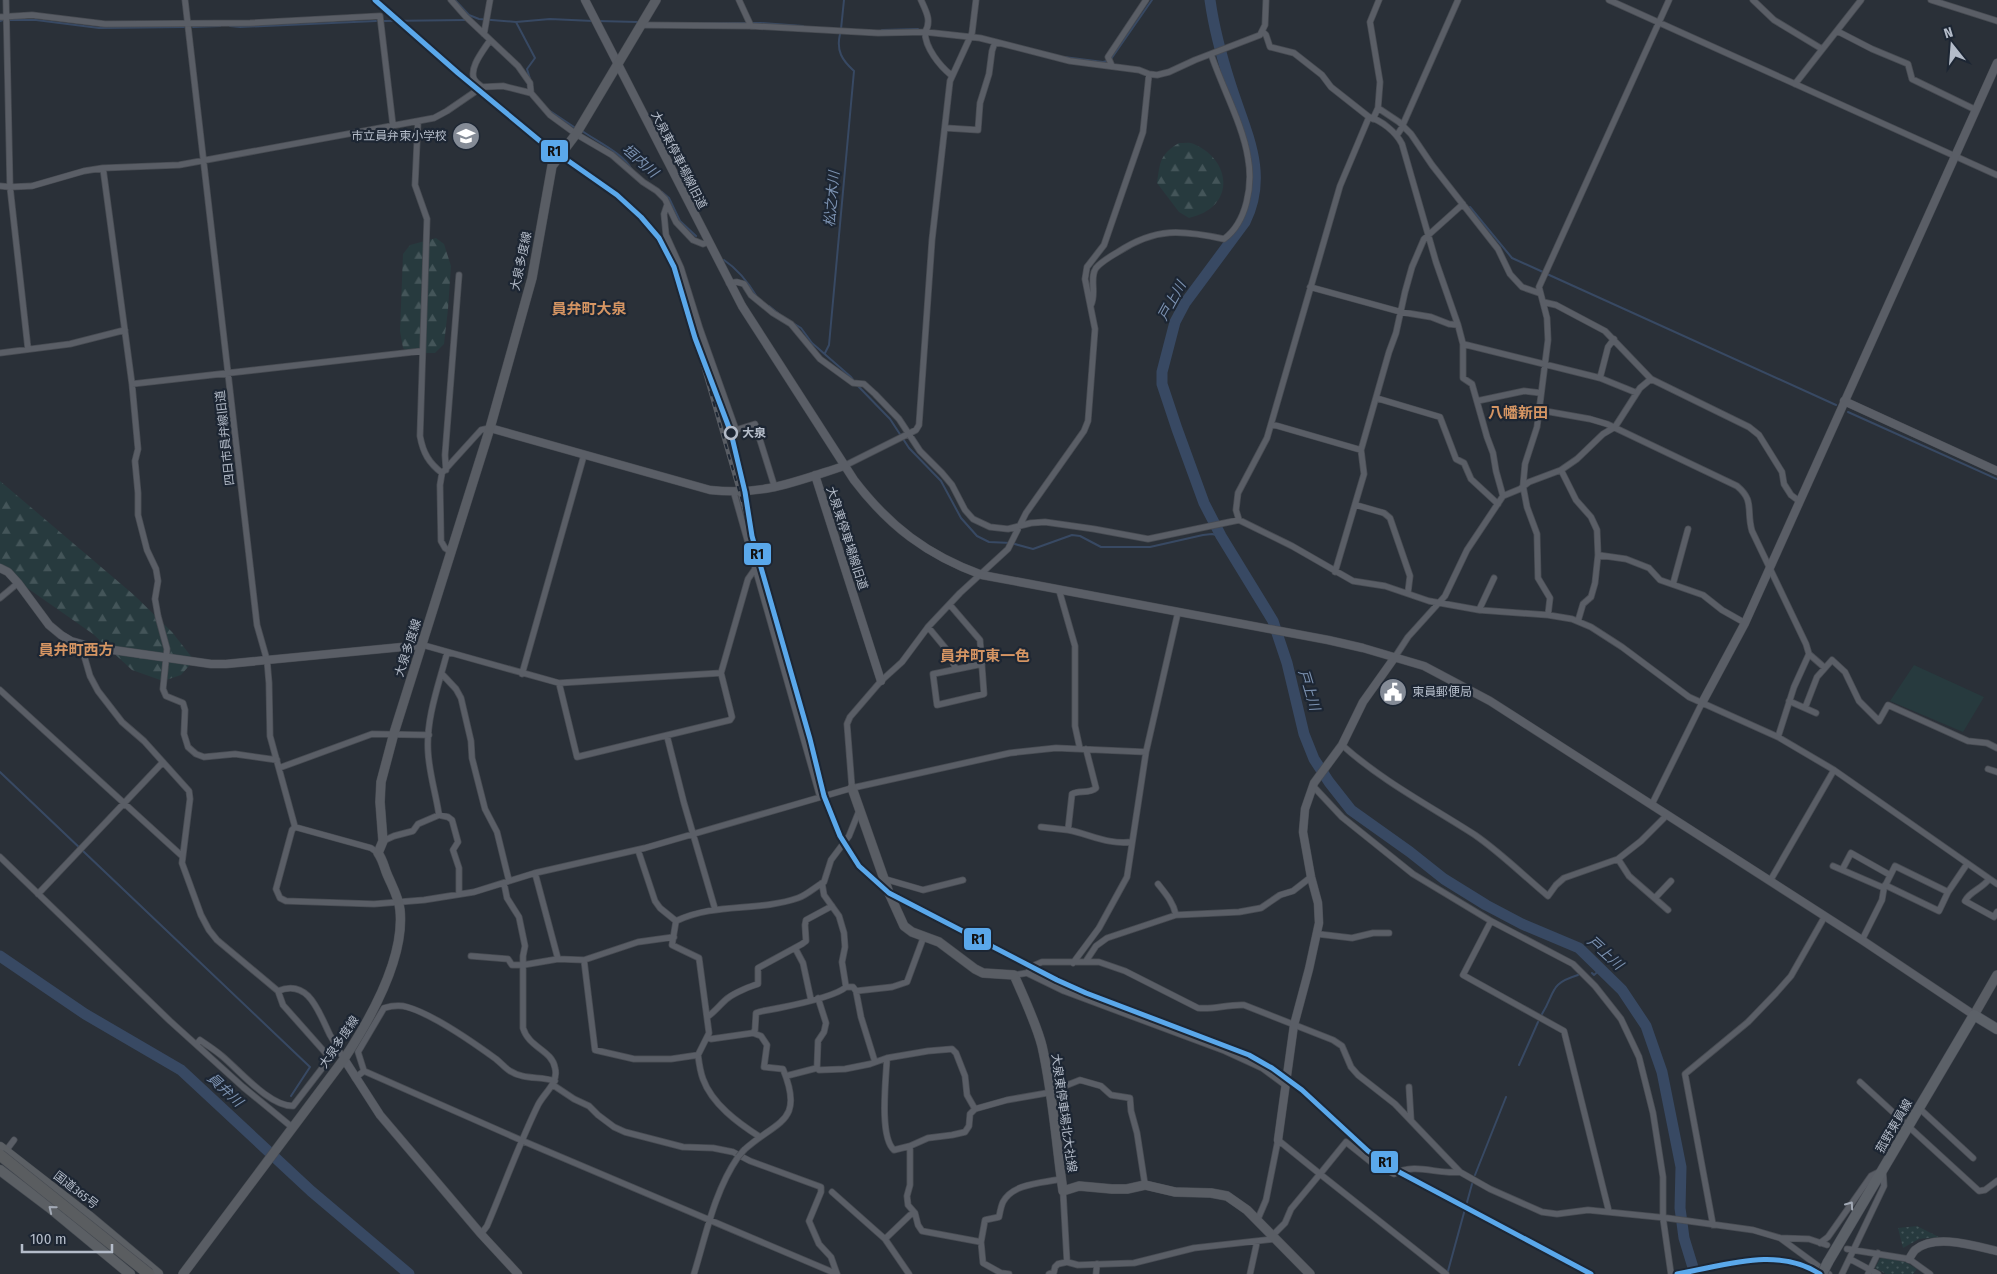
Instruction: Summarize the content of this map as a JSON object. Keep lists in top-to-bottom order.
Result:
{
  "streets": {
    "highway": ["国道365号"],
    "main road": ["大泉多度線", "大泉東停車場北大社線", "菰野東員線"],
    "street": ["大泉東停車場線旧道", "四日市員弁線旧道"]
  },
  "crossings": [
    ["大泉東停車場線旧道", "大泉多度線"]
  ],
  "districts": [
    "員弁町大泉",
    "八幡新田",
    "員弁町西方",
    "員弁町東一色"
  ],
  "water": [
    "垣内川",
    "松之木川",
    "戸上川",
    "員弁川"
  ],
  "places": {
    "school or university": ["市立員弁東小学校"],
    "other": ["大泉"],
    "public building": ["東員郵便局"]
  },
  "lines": ["transit line R1"],
  "scale_bar": "100 m",
  "north": "top"
}
